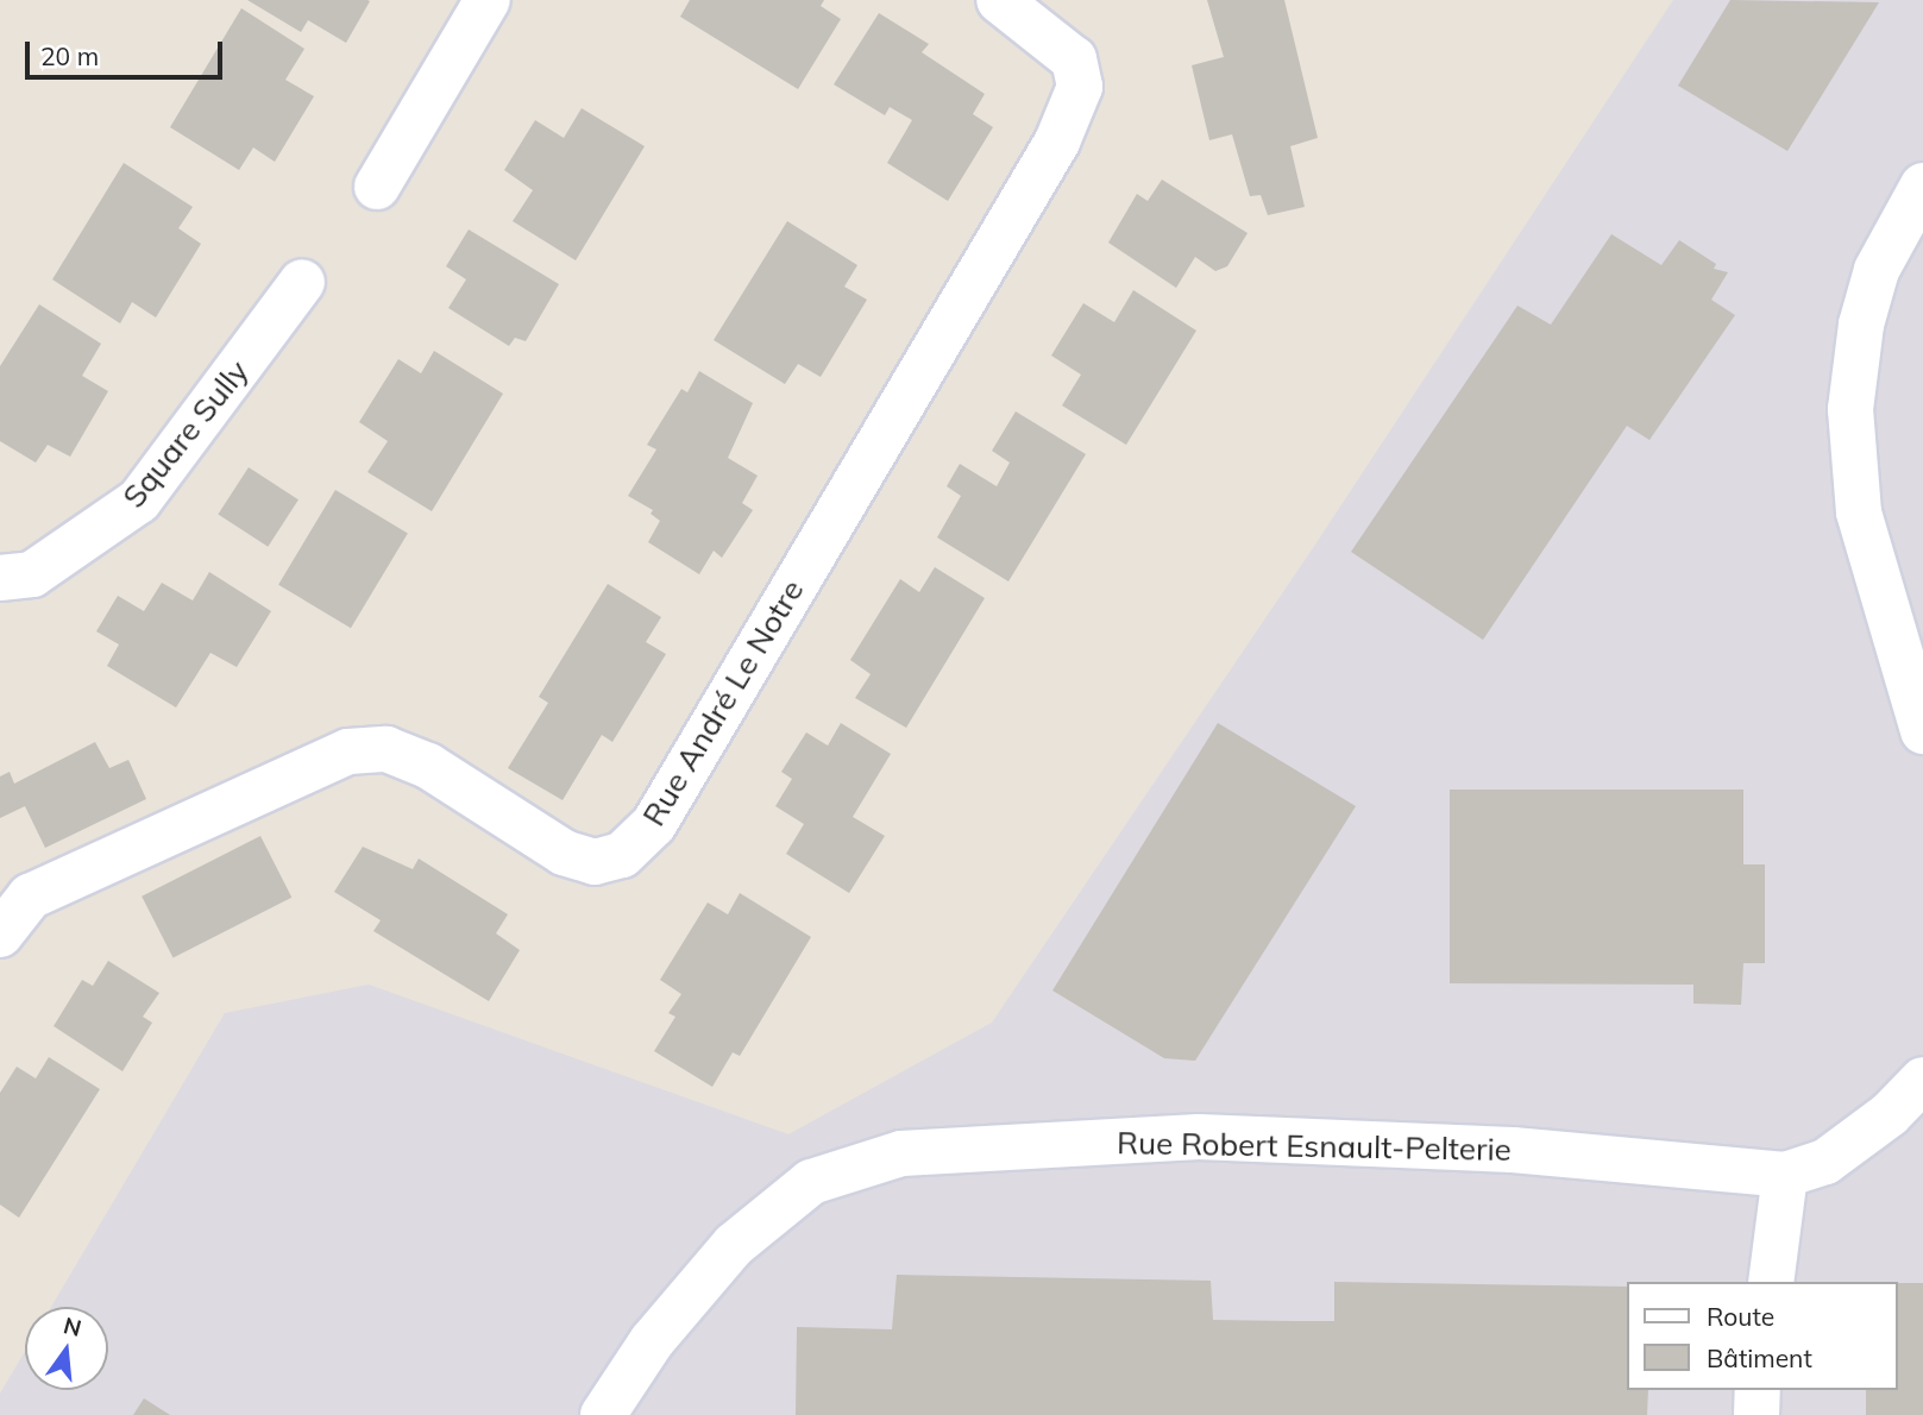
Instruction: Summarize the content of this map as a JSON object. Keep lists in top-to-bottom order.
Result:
{
  "streets": {
    "street": ["Square Sully", "Rue André Le Notre", "Rue Robert Esnault-Pelterie"]
  },
  "legend": ["Route", "Bâtiment"],
  "scale_bar": "20 m",
  "north": "top"
}
